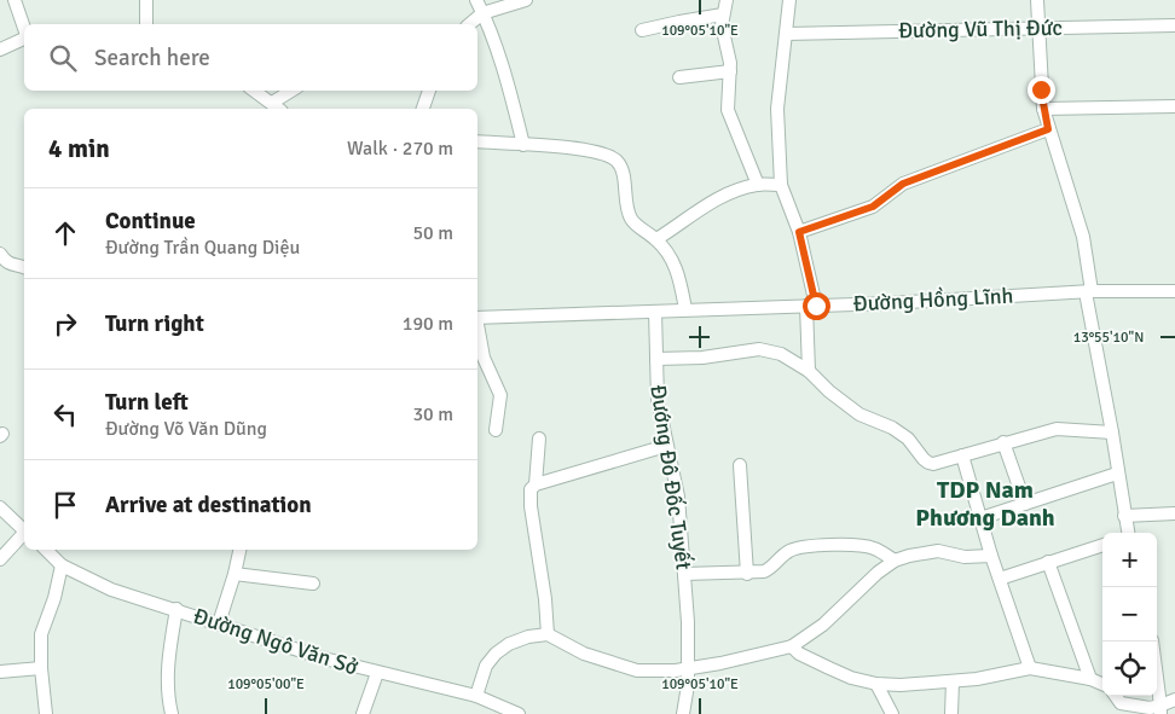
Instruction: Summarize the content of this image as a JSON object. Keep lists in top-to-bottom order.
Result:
{
  "streets": {
    "street": [
      "Đường Vũ Thị Đức",
      "Đường Hồng Lĩnh",
      "Đướng Đô Đốc Tuyết",
      "Đường Ngô Văn Sở"
    ]
  },
  "crossings": [
    ["Đường Hồng Lĩnh", "Đướng Đô Đốc Tuyết"]
  ],
  "districts": ["TDP Nam Phương Danh"],
  "page": {
    "search": "Search here",
    "heading": ["4 min", "Walk · 270 m"],
    "list": [
      ["Continue", "Đường Trần Quang Diệu", "50 m"],
      ["Turn right", "190 m"],
      ["Turn left", "Đường Võ Văn Dũng", "30 m"],
      "Arrive at destination"
    ],
    "map_buttons": ["+", "−"]
  },
  "coordinates": ["109°05'10\"E", "13°55'10\"N", "109°05'00\"E"]
}
